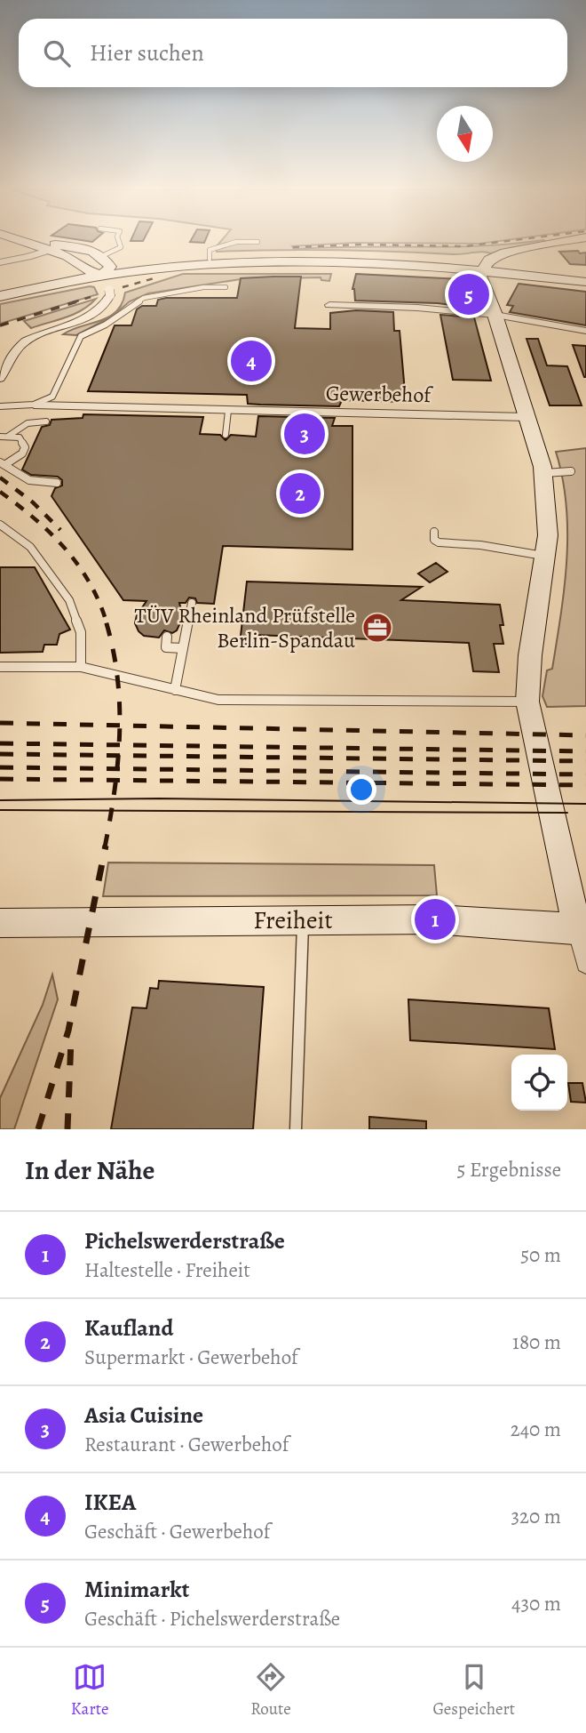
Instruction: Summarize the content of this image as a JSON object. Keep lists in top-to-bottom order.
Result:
{
  "streets": {
    "street": ["Gewerbehof", "Freiheit"]
  },
  "places": {
    "office": ["TÜV Rheinland Prüfstelle Berlin-Spandau"]
  },
  "north": "bottom",
  "page": {
    "search": "Hier suchen",
    "pins": [
      "5",
      "4",
      "3",
      "2",
      "1"
    ],
    "heading": ["In der Nähe", "5 Ergebnisse"],
    "list": [
      {
        "mark": "1",
        "name": "Pichelswerderstraße",
        "note": "Haltestelle · Freiheit",
        "value": "50 m"
      },
      {
        "mark": "2",
        "name": "Kaufland",
        "note": "Supermarkt · Gewerbehof",
        "value": "180 m"
      },
      {
        "mark": "3",
        "name": "Asia Cuisine",
        "note": "Restaurant · Gewerbehof",
        "value": "240 m"
      },
      {
        "mark": "4",
        "name": "IKEA",
        "note": "Geschäft · Gewerbehof",
        "value": "320 m"
      },
      {
        "mark": "5",
        "name": "Minimarkt",
        "note": "Geschäft · Pichelswerderstraße",
        "value": "430 m"
      }
    ],
    "nav": ["Karte", "Route", "Gespeichert"]
  }
}
